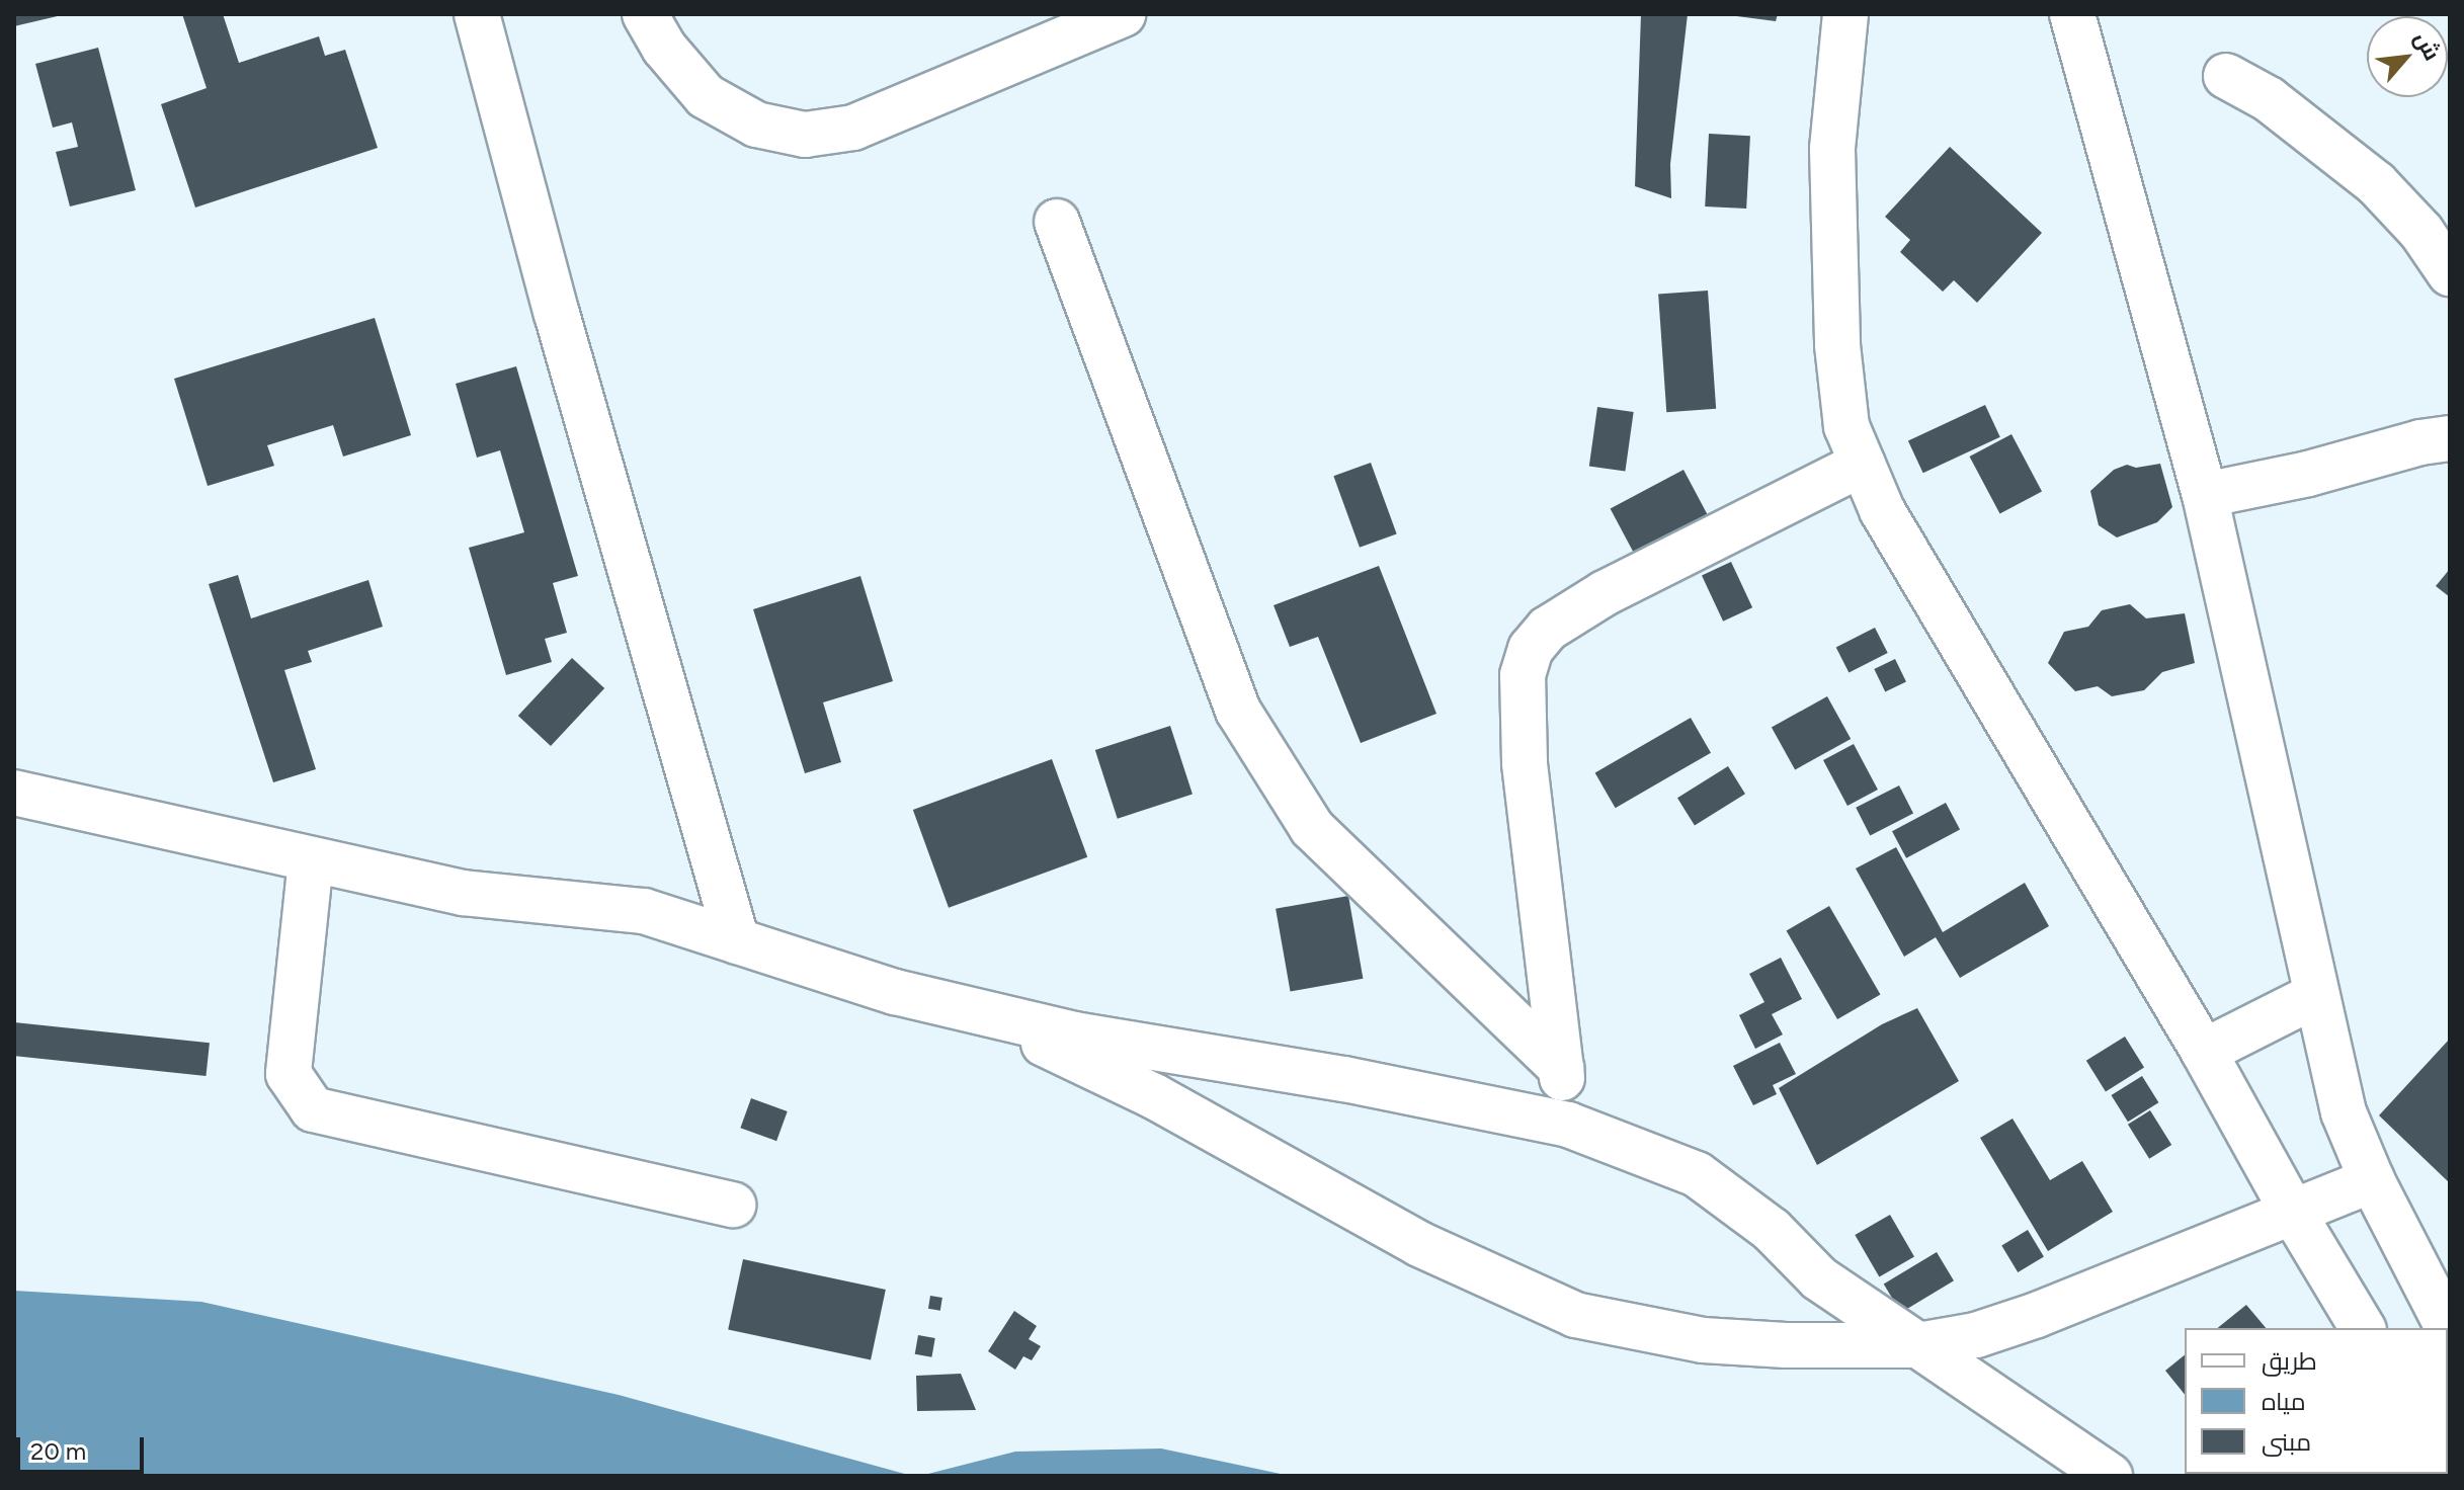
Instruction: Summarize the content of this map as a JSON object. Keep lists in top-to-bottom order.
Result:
{
  "legend": ["طريق", "مياه", "مبنى"],
  "scale_bar": "20 m",
  "north": "top right"
}
